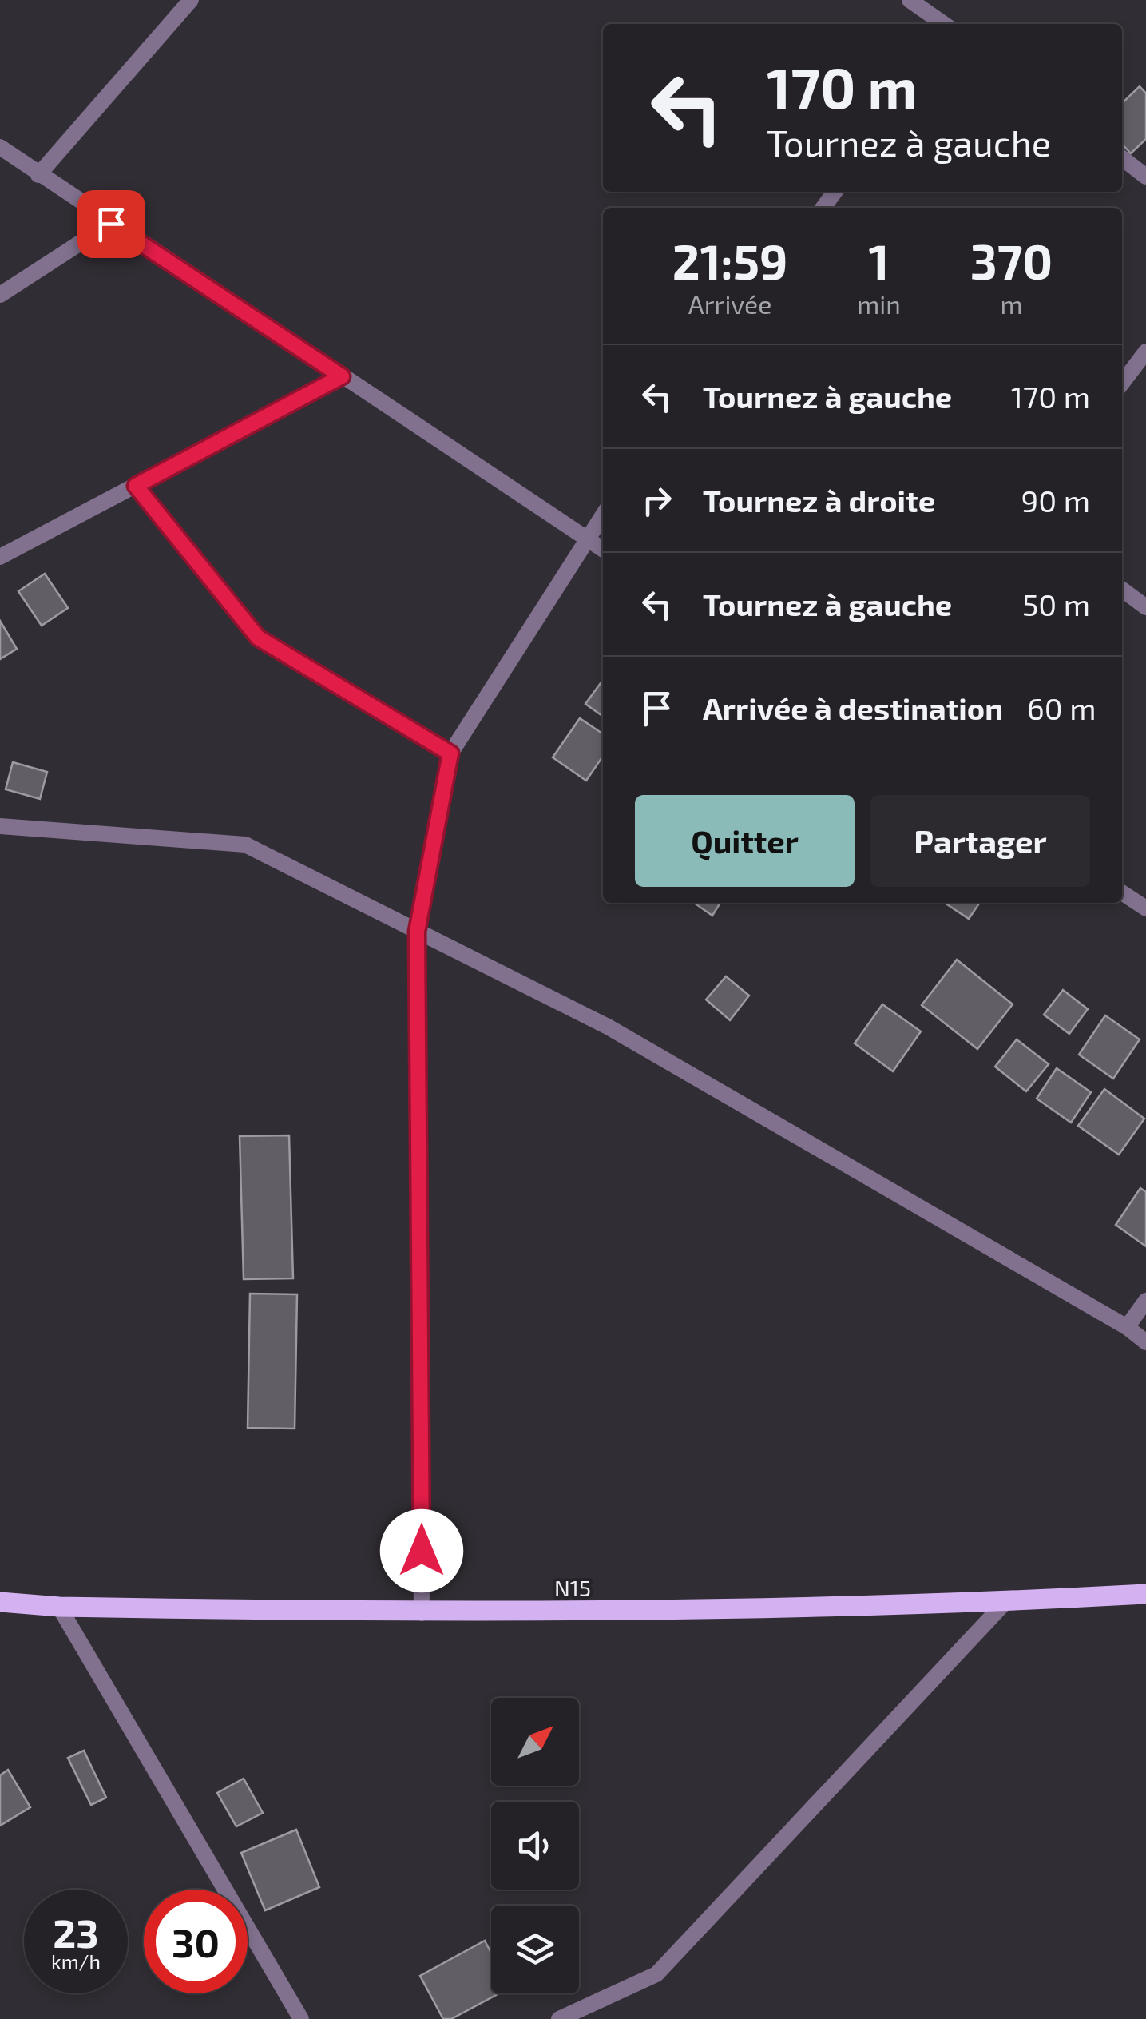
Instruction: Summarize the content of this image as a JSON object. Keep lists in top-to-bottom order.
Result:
{
  "streets": {
    "main road": ["N15"]
  },
  "north": "top right",
  "page": {
    "turn": ["170 m", "Tournez à gauche"],
    "eta": [
      "21:59",
      "Arrivée",
      "1",
      "min",
      "370",
      "m"
    ],
    "list": [
      {
        "name": "Tournez à gauche",
        "value": "170 m"
      },
      {
        "name": "Tournez à droite",
        "value": "90 m"
      },
      {
        "name": "Tournez à gauche",
        "value": "50 m"
      },
      {
        "name": "Arrivée à destination",
        "value": "60 m"
      }
    ],
    "buttons": ["Quitter", "Partager"],
    "speed": "23 km/h",
    "limit": "30"
  }
}
